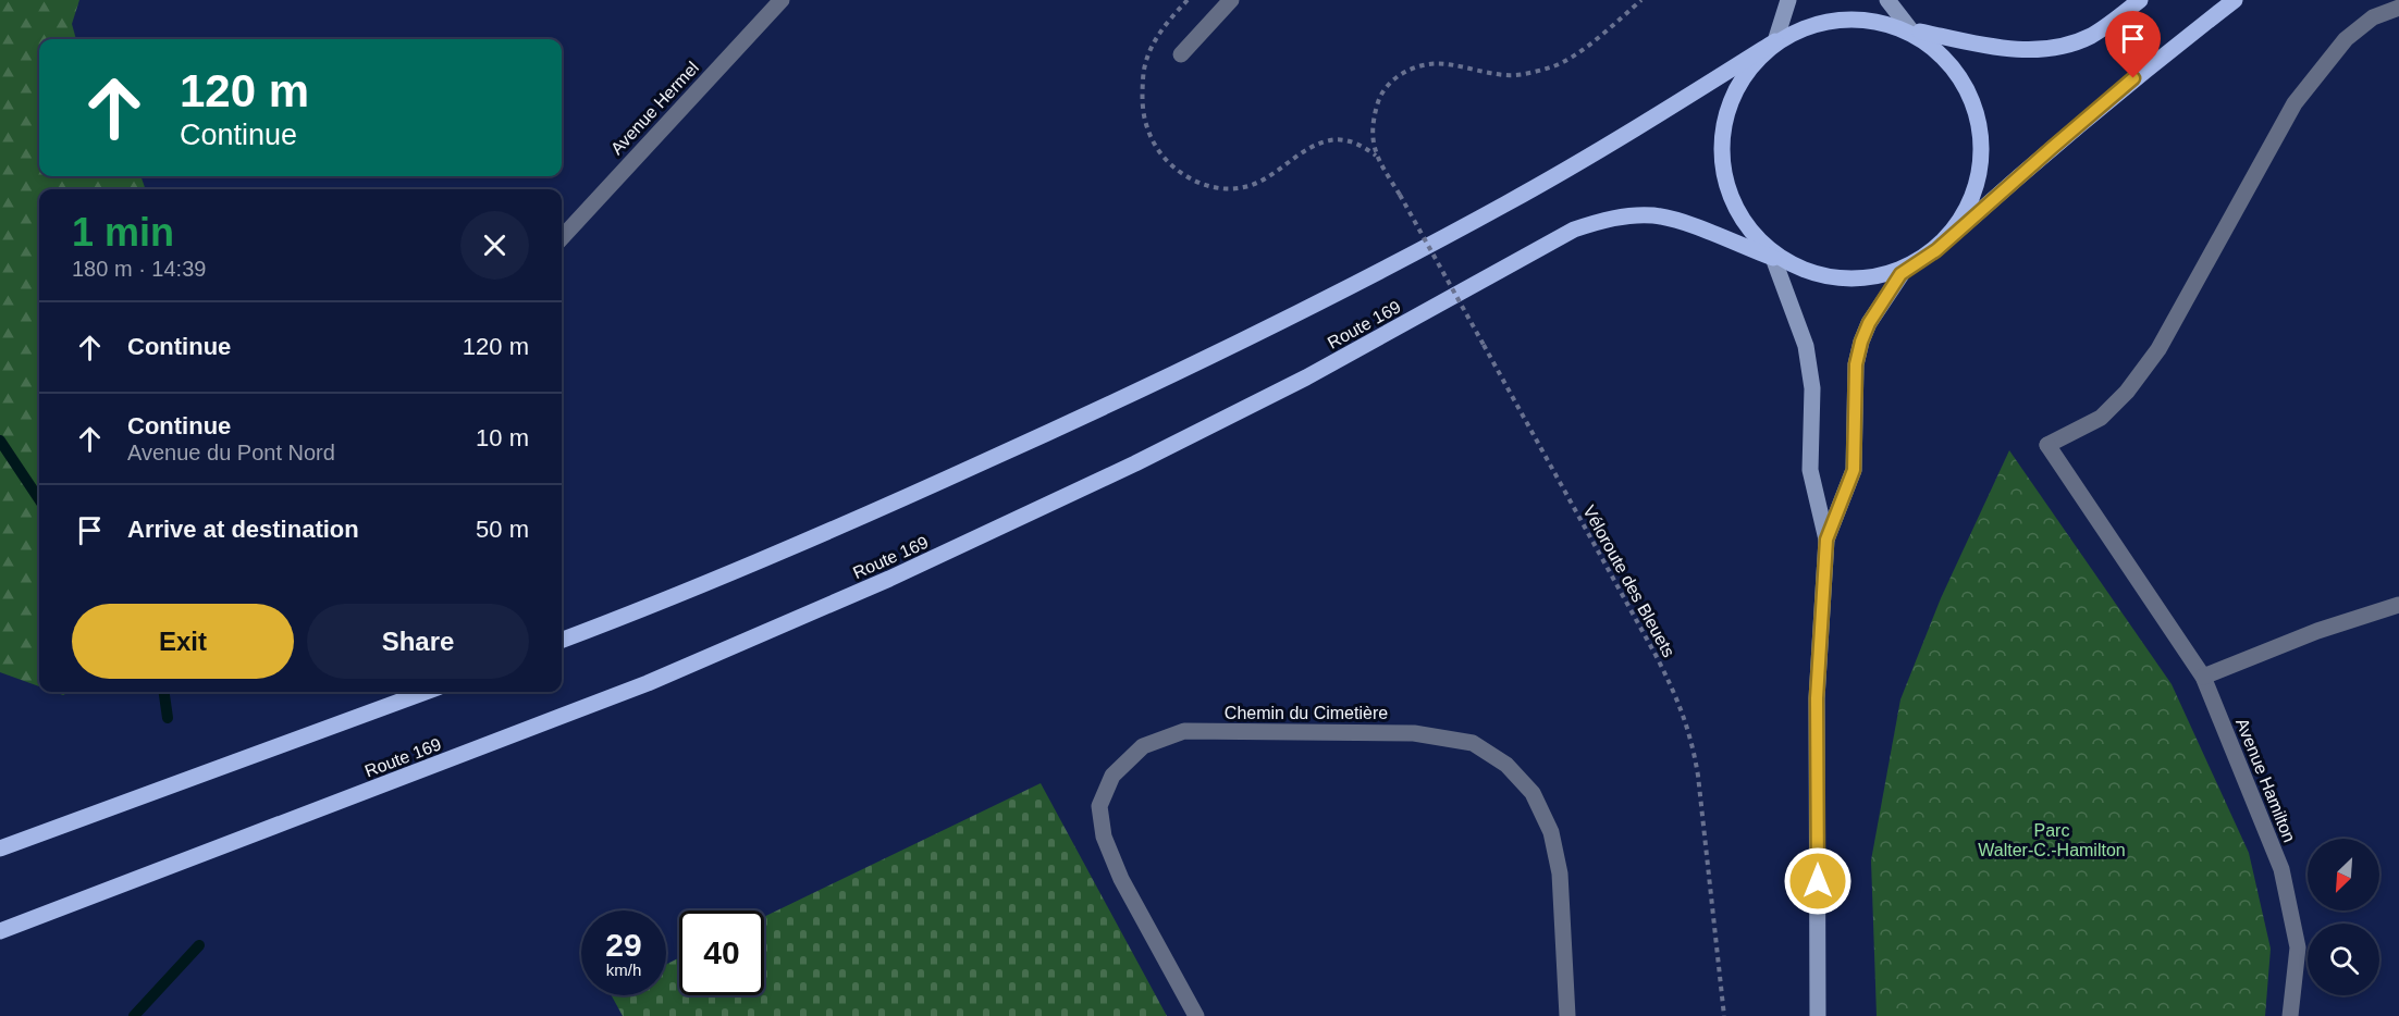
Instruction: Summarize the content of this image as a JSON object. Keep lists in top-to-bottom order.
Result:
{
  "streets": {
    "main road": ["Route 169"],
    "street": ["Avenue Hermel", "Chemin du Cimetière", "Avenue Hamilton"],
    "path": ["Véloroute des Bleuets"]
  },
  "parks": ["Parc Walter-C.-Hamilton"],
  "north": "bottom left",
  "page": {
    "turn": ["120 m", "Continue"],
    "heading": ["1 min", "180 m · 14:39"],
    "list": [
      {
        "name": "Continue",
        "value": "120 m"
      },
      {
        "name": "Continue",
        "note": "Avenue du Pont Nord",
        "value": "10 m"
      },
      {
        "name": "Arrive at destination",
        "value": "50 m"
      }
    ],
    "buttons": ["Exit", "Share"],
    "speed": "29 km/h",
    "limit": "40"
  }
}
